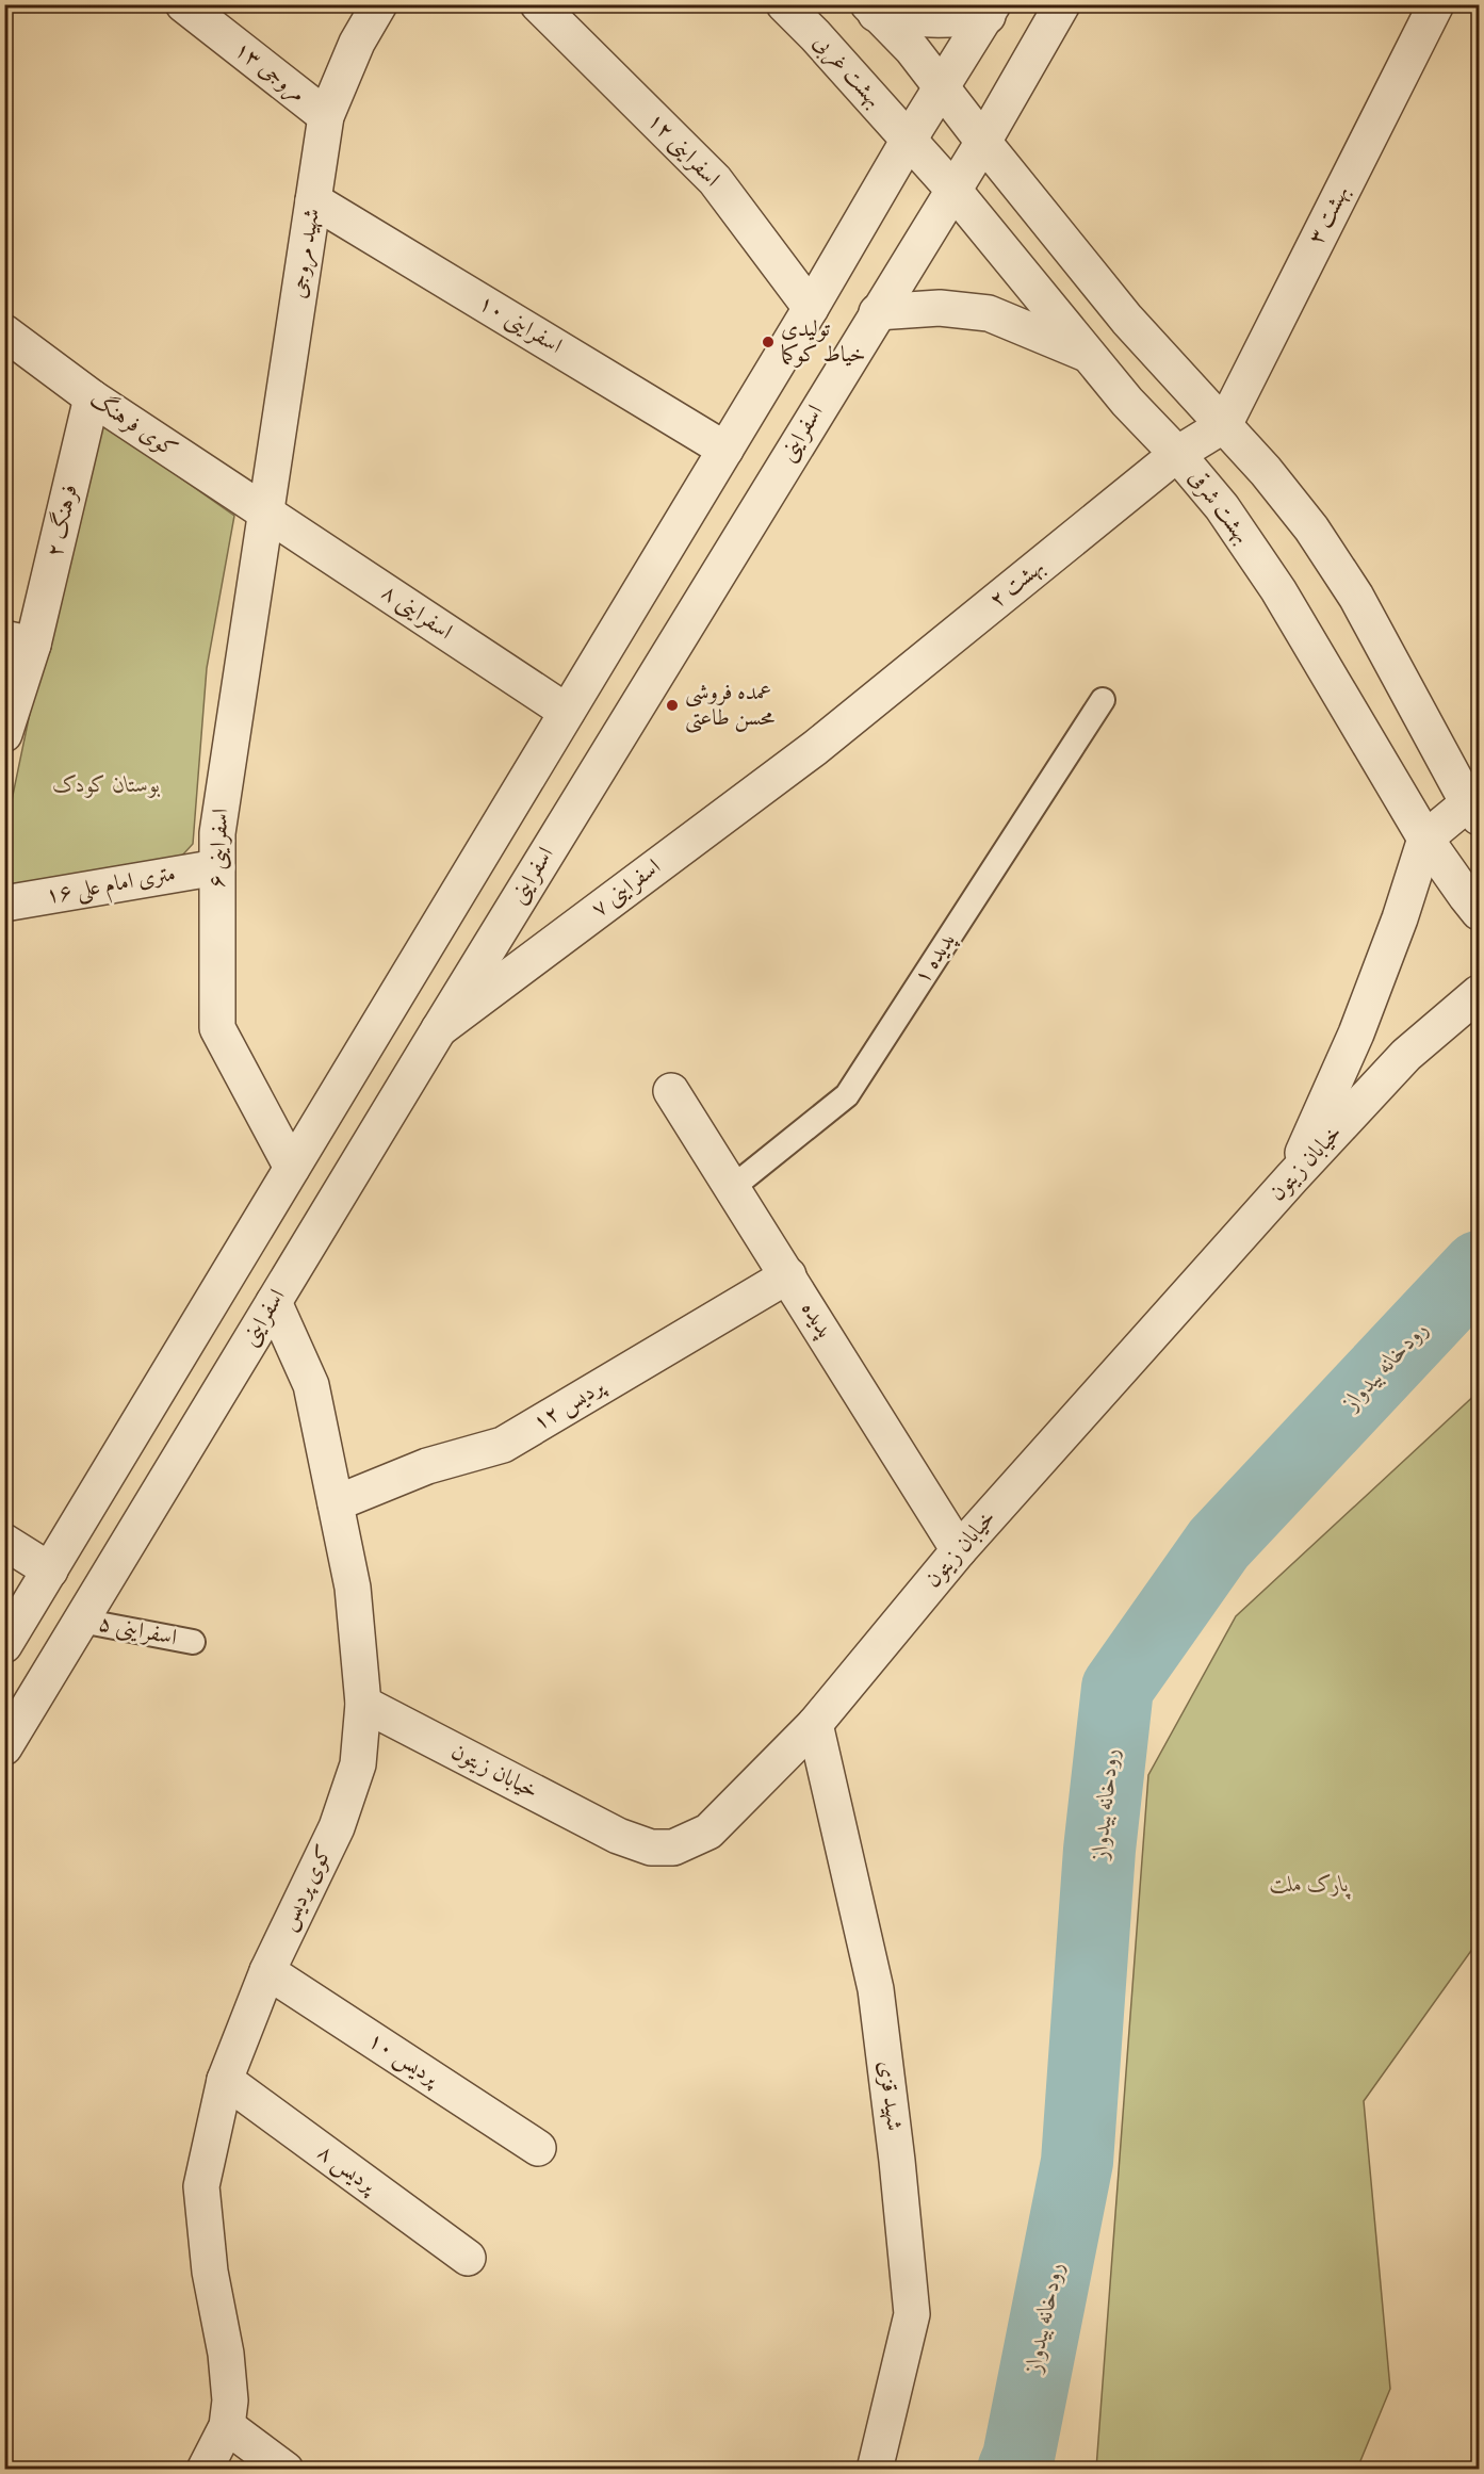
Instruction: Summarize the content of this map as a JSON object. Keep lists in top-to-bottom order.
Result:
{
  "streets": {
    "street": [
      "بهشت غربی",
      "مروجی ۱۳",
      "اسفراینی ۱۲",
      "بهشت ۳",
      "شهید مروجی",
      "اسفراینی ۱۰",
      "کوی فرهنگ",
      "اسفراینی",
      "بهشت شرقی",
      "فرهنگ ۲",
      "بهشت ۲",
      "اسفراینی ۸",
      "اسفراینی ۶",
      "۱۶ متری امام علی",
      "اسفراینی ۷",
      "خیابان زیتون",
      "پدیده",
      "پردیس ۱۲",
      "کوی پردیس",
      "پردیس ۱۰",
      "شهید قزی",
      "پردیس ۸"
    ],
    "lane": ["پدیده ۱", "اسفراینی ۵"]
  },
  "crossings": [
    ["بهشت غربی", "بهشت شرقی"],
    ["مروجی ۱۳", "شهید مروجی"],
    ["بهشت ۳", "بهشت ۲"],
    ["شهید مروجی", "اسفراینی ۱۰"],
    ["شهید مروجی", "کوی فرهنگ"],
    ["شهید مروجی", "اسفراینی ۸"],
    ["شهید مروجی", "اسفراینی ۶"],
    ["کوی فرهنگ", "فرهنگ ۲"],
    ["کوی فرهنگ", "اسفراینی ۸"],
    ["کوی فرهنگ", "اسفراینی ۶"],
    ["اسفراینی", "بهشت شرقی"],
    ["اسفراینی", "اسفراینی ۷"],
    ["اسفراینی", "اسفراینی ۵"],
    ["اسفراینی", "کوی پردیس"],
    ["بهشت شرقی", "بهشت ۲"],
    ["بهشت ۲", "اسفراینی ۷"],
    ["اسفراینی ۸", "اسفراینی ۶"],
    ["اسفراینی ۶", "۱۶ متری امام علی"],
    ["پدیده ۱", "پدیده"],
    ["خیابان زیتون", "پدیده"],
    ["خیابان زیتون", "کوی پردیس"],
    ["خیابان زیتون", "شهید قزی"],
    ["پدیده", "پردیس ۱۲"],
    ["پردیس ۱۲", "کوی پردیس"],
    ["کوی پردیس", "پردیس ۱۰"],
    ["کوی پردیس", "پردیس ۸"]
  ],
  "water": ["رودخانه بیدواز"],
  "parks": ["بوستان کودک", "پارک ملت"],
  "places": ["تولیدی خیاط کوکما", "عمده فروشی محسن طاعتی"]
}
